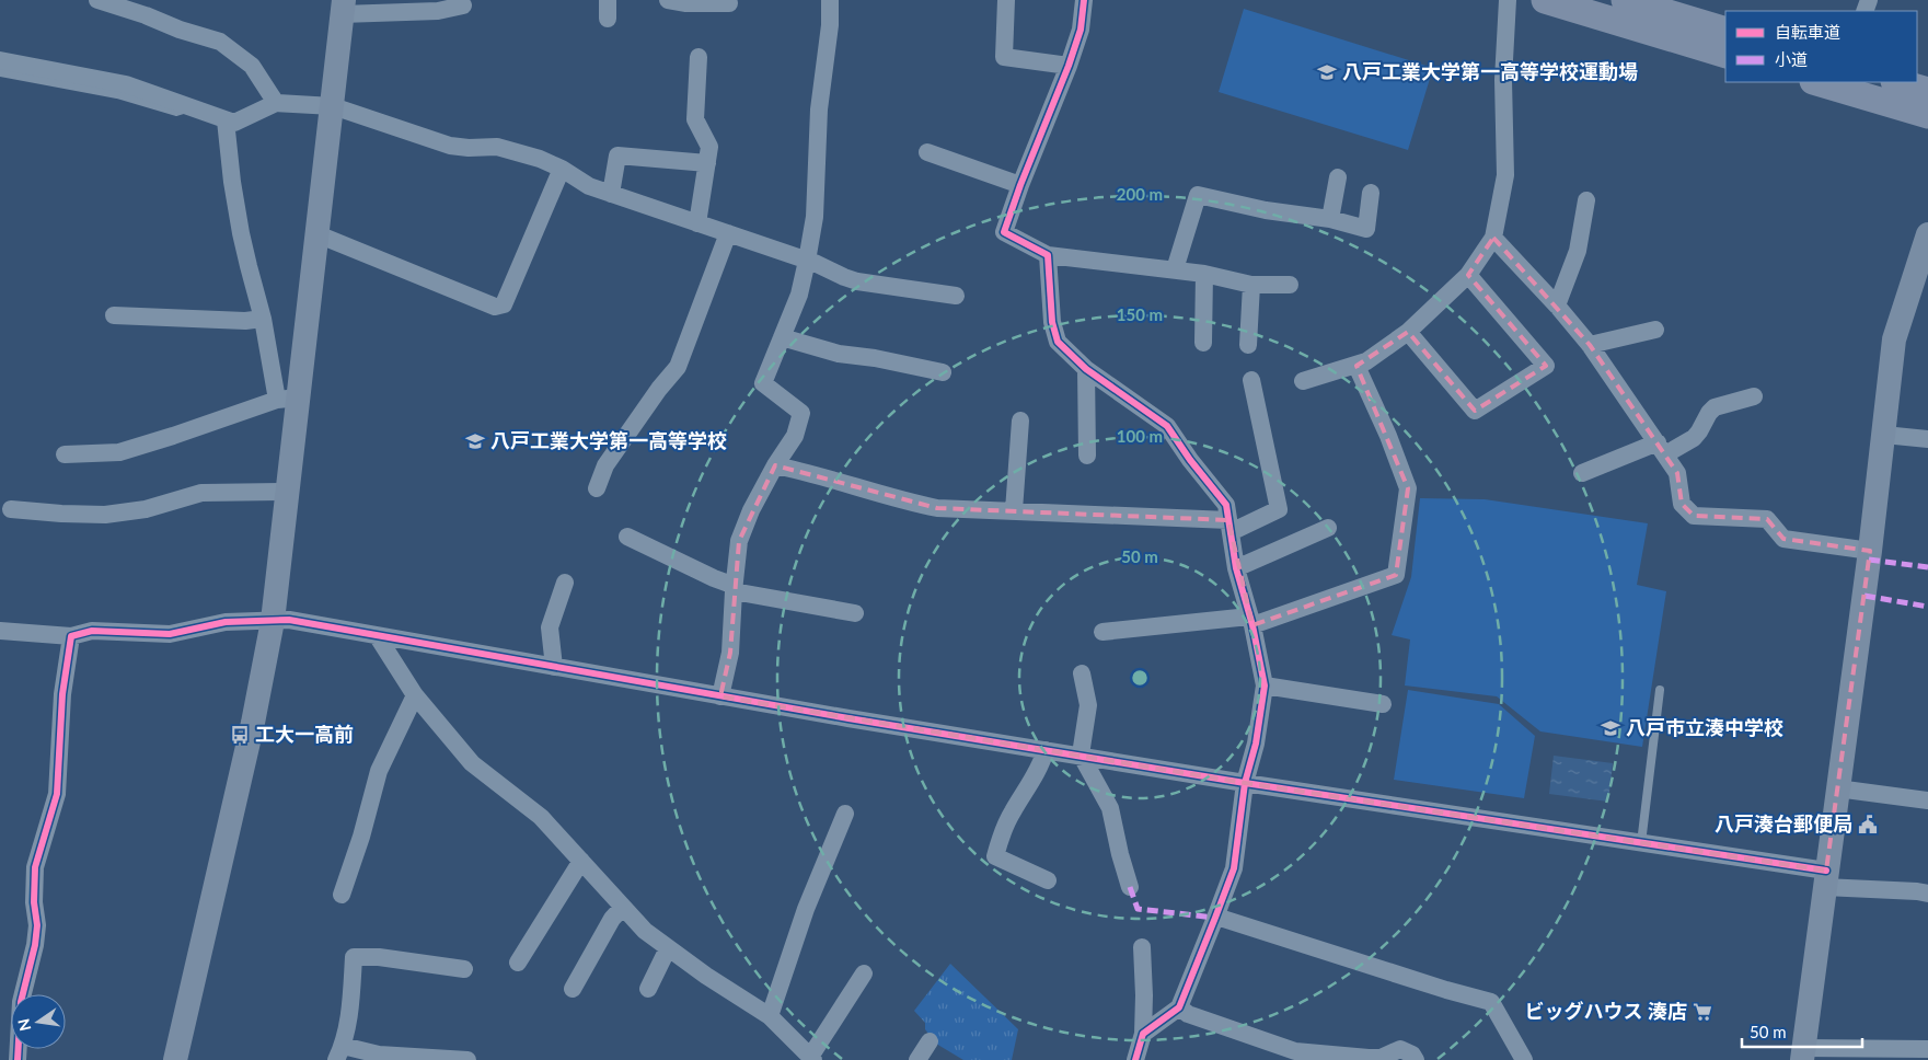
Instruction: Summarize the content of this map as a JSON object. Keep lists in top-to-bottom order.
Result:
{
  "places": {
    "school or university": ["八戸工業大学第一高等学校運動場", "八戸工業大学第一高等学校", "八戸市立湊中学校"],
    "bus stop": ["工大一高前"],
    "public building": ["八戸湊台郵便局"],
    "supermarket": ["ビッグハウス 湊店"]
  },
  "legend": ["自転車道", "小道"],
  "scale_bar": "50 m",
  "north": "left",
  "rings": [
    "200 m",
    "150 m",
    "100 m",
    "50 m"
  ]
}
